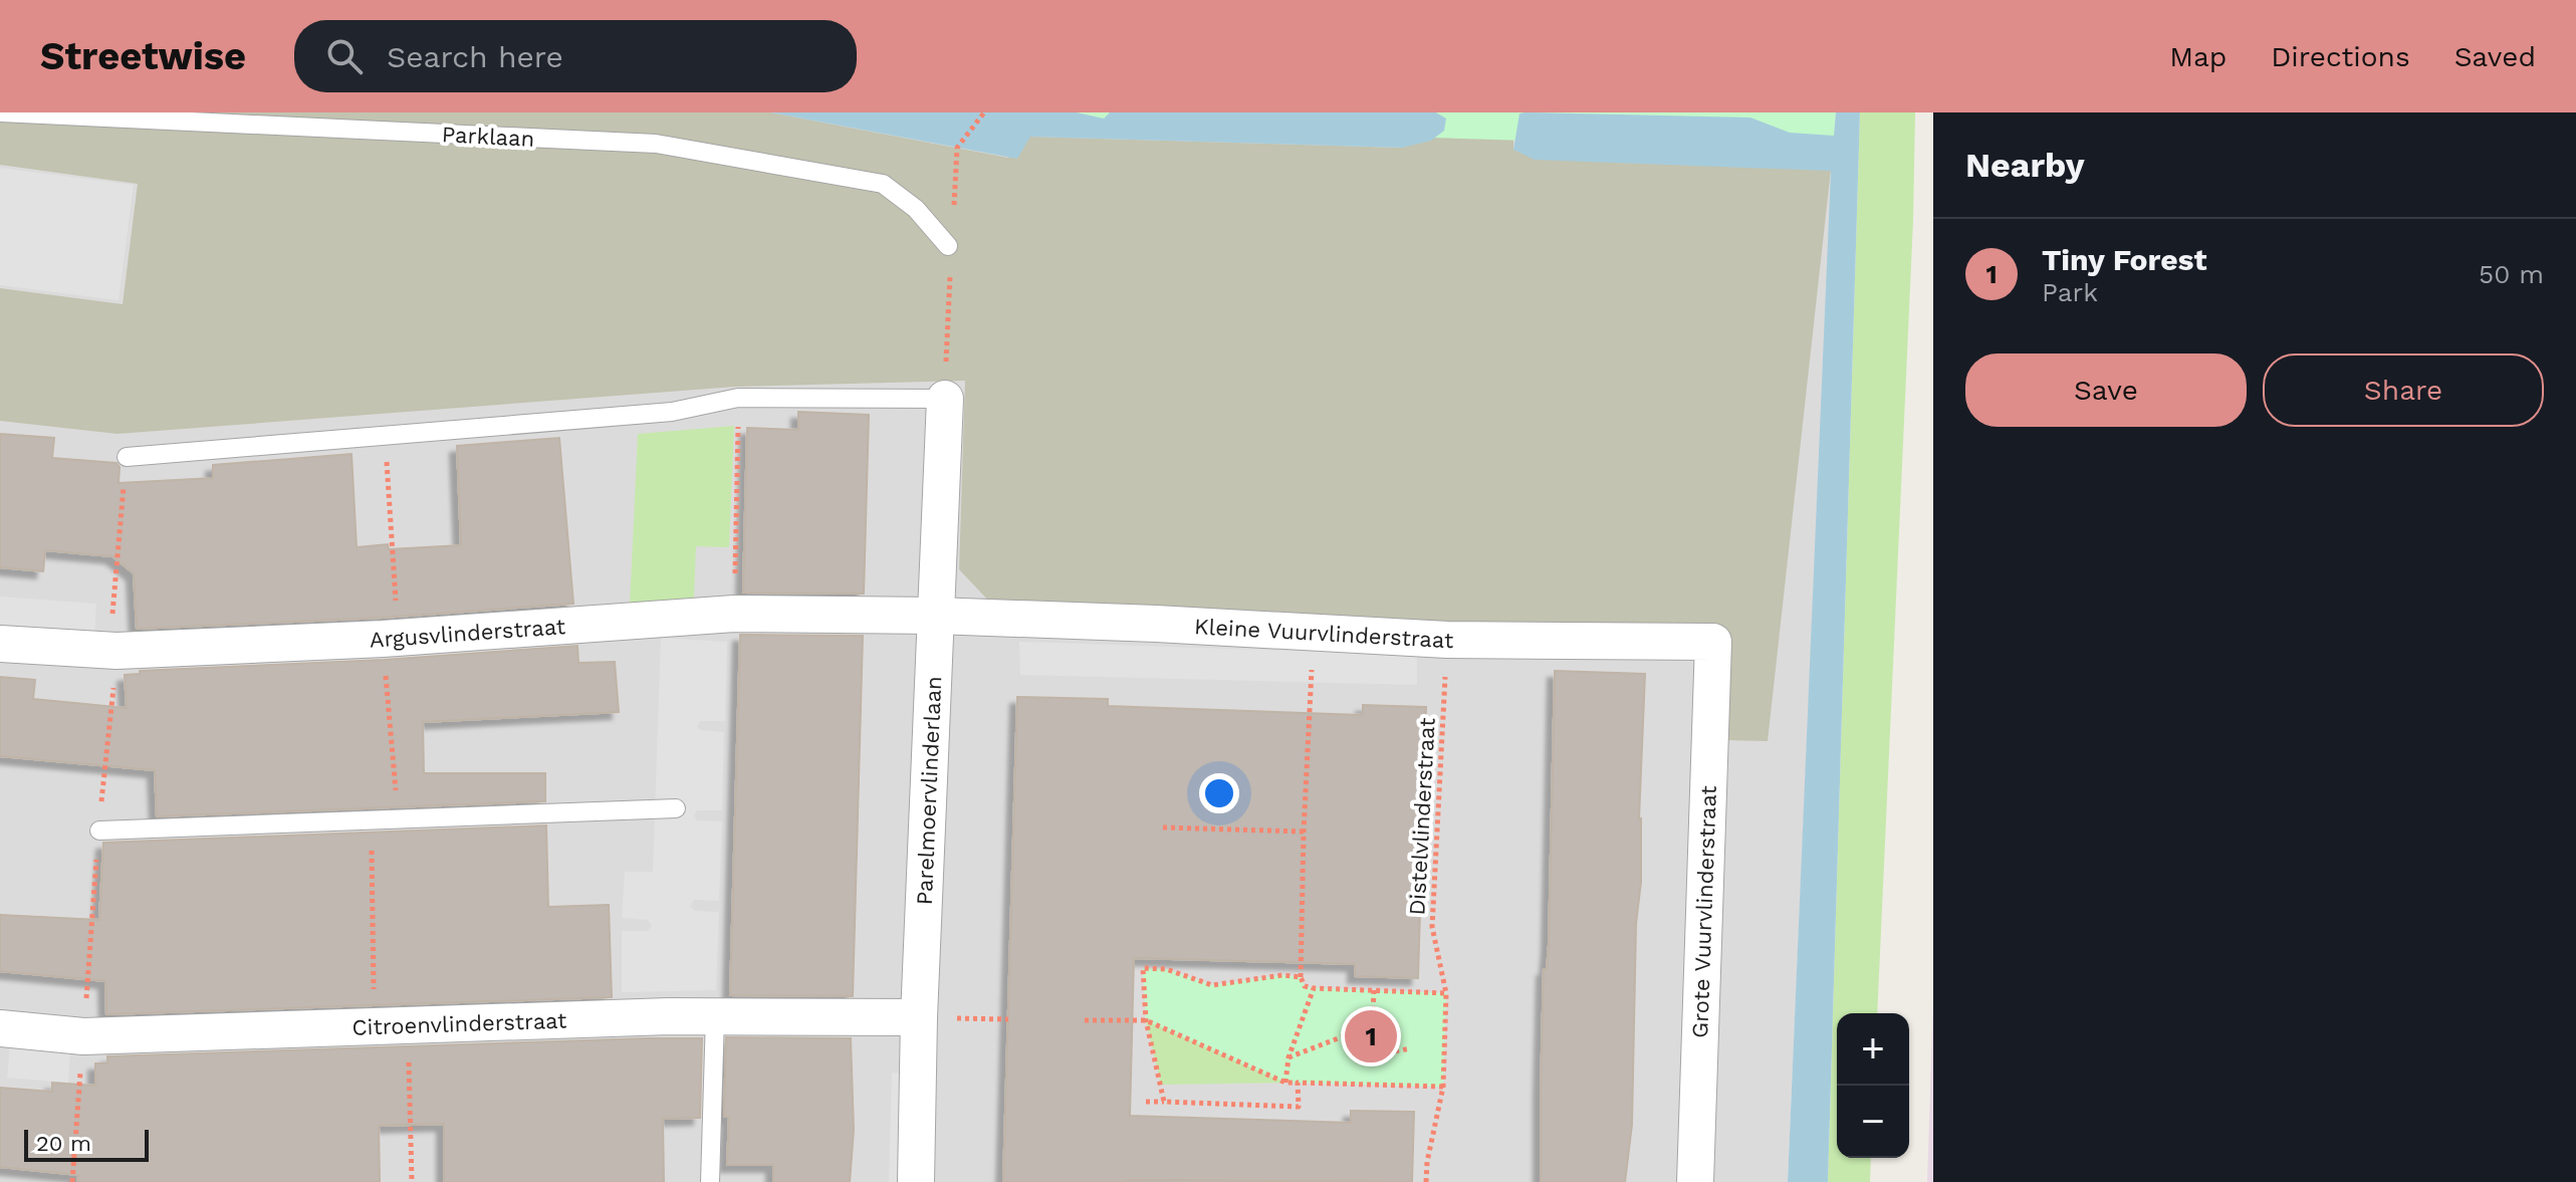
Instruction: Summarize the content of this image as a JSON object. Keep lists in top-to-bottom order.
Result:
{
  "streets": {
    "street": [
      "Argusvlinderstraat",
      "Kleine Vuurvlinderstraat",
      "Parelmoervlinderlaan",
      "Grote Vuurvlinderstraat",
      "Citroenvlinderstraat"
    ],
    "lane": ["Parklaan"],
    "path": ["Distelvlinderstraat"]
  },
  "crossings": [
    ["Argusvlinderstraat", "Kleine Vuurvlinderstraat"],
    ["Argusvlinderstraat", "Parelmoervlinderlaan"],
    ["Kleine Vuurvlinderstraat", "Parelmoervlinderlaan"],
    ["Kleine Vuurvlinderstraat", "Distelvlinderstraat"],
    ["Kleine Vuurvlinderstraat", "Grote Vuurvlinderstraat"],
    ["Parelmoervlinderlaan", "Citroenvlinderstraat"]
  ],
  "scale_bar": "20 m",
  "page": {
    "header": "Streetwise",
    "search": "Search here",
    "nav": ["Map", "Directions", "Saved"],
    "heading": "Nearby",
    "list": [
      {
        "mark": "1",
        "name": "Tiny Forest",
        "note": "Park",
        "value": "50 m"
      }
    ],
    "buttons": ["Save", "Share"],
    "pins": "1",
    "map_buttons": ["+", "−"],
    "scale": "20 m"
  }
}
